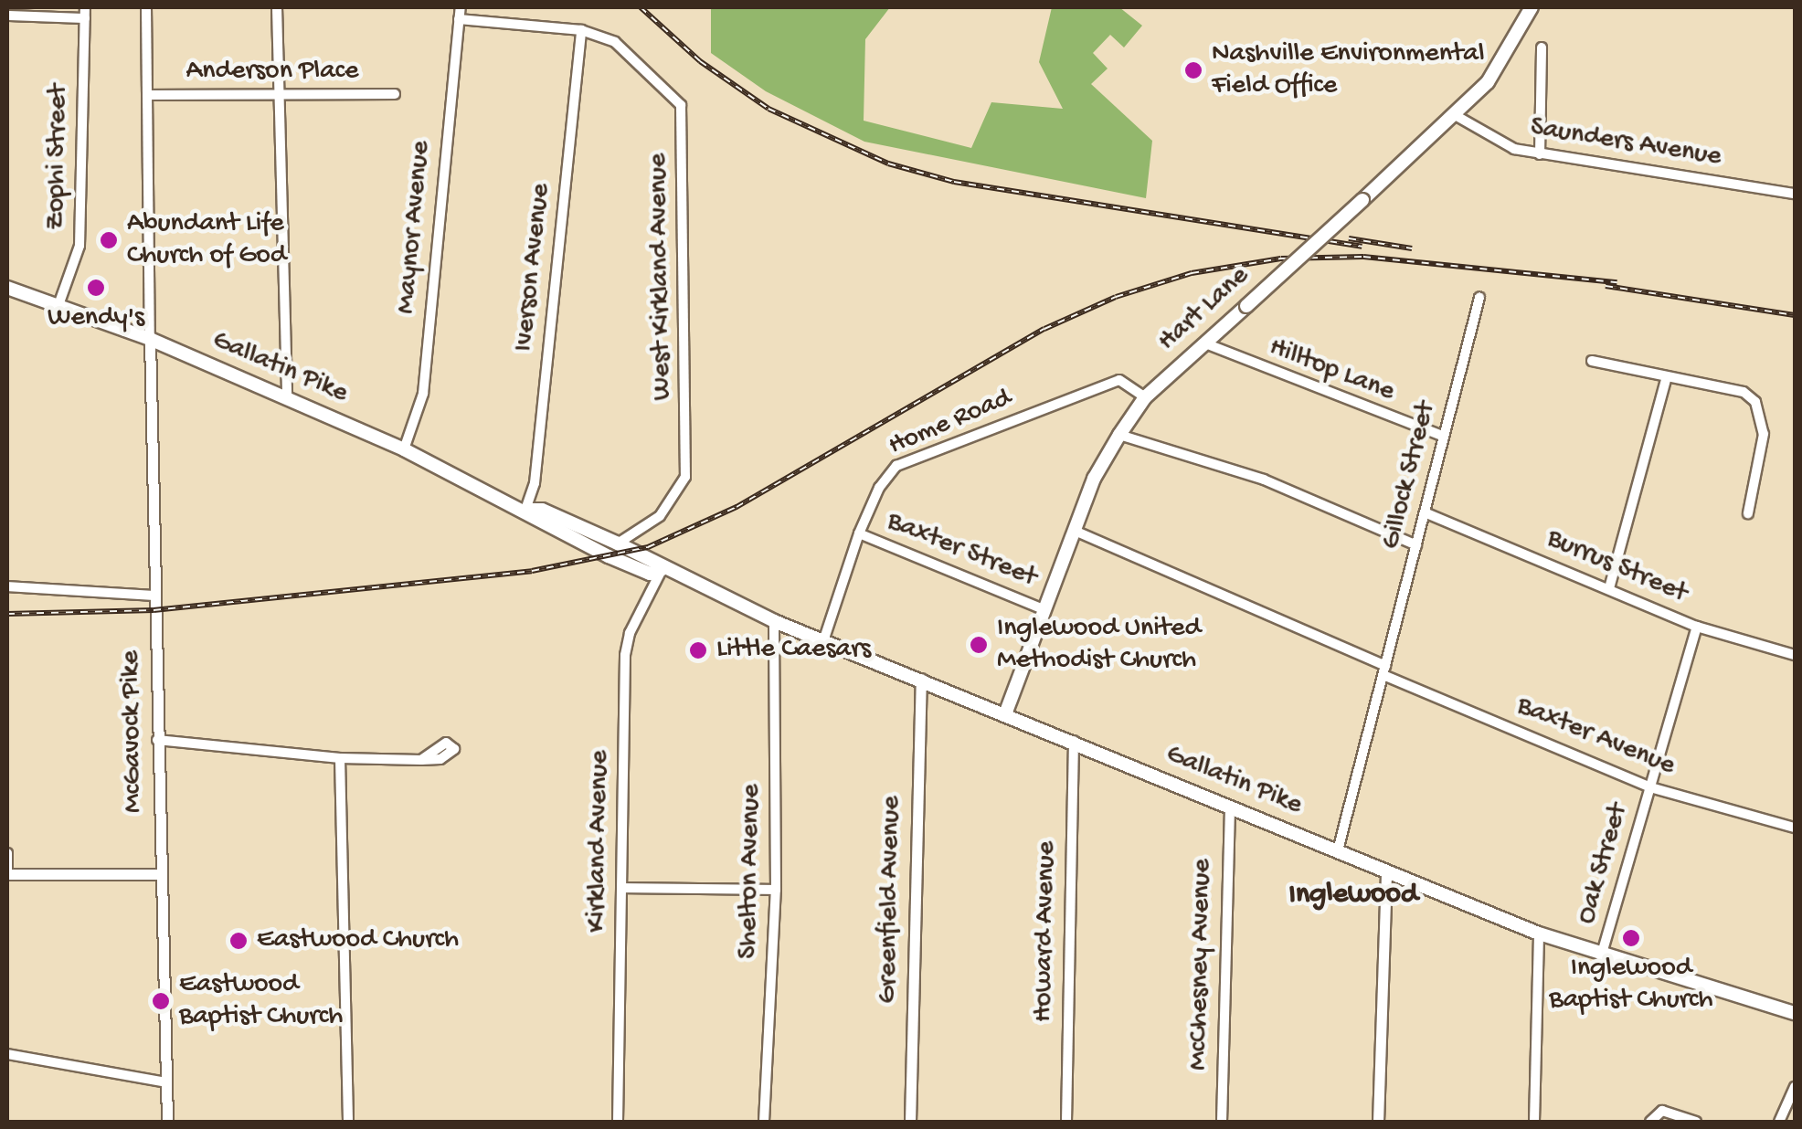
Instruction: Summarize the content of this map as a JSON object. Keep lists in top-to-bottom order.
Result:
{
  "streets": {
    "main road": ["Hart Lane", "Gallatin Pike"],
    "street": [
      "Anderson Place",
      "Saunders Avenue",
      "Zophi Street",
      "Maynor Avenue",
      "Iverson Avenue",
      "West Kirkland Avenue",
      "Hilltop Lane",
      "Home Road",
      "Gillock Street",
      "Baxter Street",
      "Burrus Street",
      "McGavock Pike",
      "Baxter Avenue",
      "Kirkland Avenue",
      "Oak Street",
      "Shelton Avenue",
      "Greenfield Avenue",
      "Howard Avenue",
      "McChesney Avenue"
    ]
  },
  "crossings": [
    ["Saunders Avenue", "Hart Lane"],
    ["Zophi Street", "Gallatin Pike"],
    ["Maynor Avenue", "Gallatin Pike"],
    ["Iverson Avenue", "West Kirkland Avenue"],
    ["Iverson Avenue", "Gallatin Pike"],
    ["West Kirkland Avenue", "Gallatin Pike"],
    ["Hart Lane", "Gallatin Pike"],
    ["Hart Lane", "Hilltop Lane"],
    ["Hart Lane", "Home Road"],
    ["Hart Lane", "Baxter Street"],
    ["Hart Lane", "Baxter Avenue"],
    ["Gallatin Pike", "Home Road"],
    ["Gallatin Pike", "Gillock Street"],
    ["Gallatin Pike", "McGavock Pike"],
    ["Gallatin Pike", "Kirkland Avenue"],
    ["Gallatin Pike", "Oak Street"],
    ["Gallatin Pike", "Shelton Avenue"],
    ["Gallatin Pike", "Greenfield Avenue"],
    ["Gallatin Pike", "Howard Avenue"],
    ["Gallatin Pike", "McChesney Avenue"],
    ["Hilltop Lane", "Gillock Street"],
    ["Home Road", "Baxter Street"],
    ["Gillock Street", "Burrus Street"],
    ["Gillock Street", "Baxter Avenue"],
    ["Burrus Street", "Oak Street"],
    ["Baxter Avenue", "Oak Street"]
  ],
  "districts": ["Inglewood"],
  "places": [
    "Nashville Environmental Field Office",
    "Abundant Life Church of God",
    "Wendy's",
    "Inglewood United Methodist Church",
    "Little Caesars",
    "Inglewood Baptist Church",
    "Eastwood Church",
    "Eastwood Baptist Church"
  ]
}
